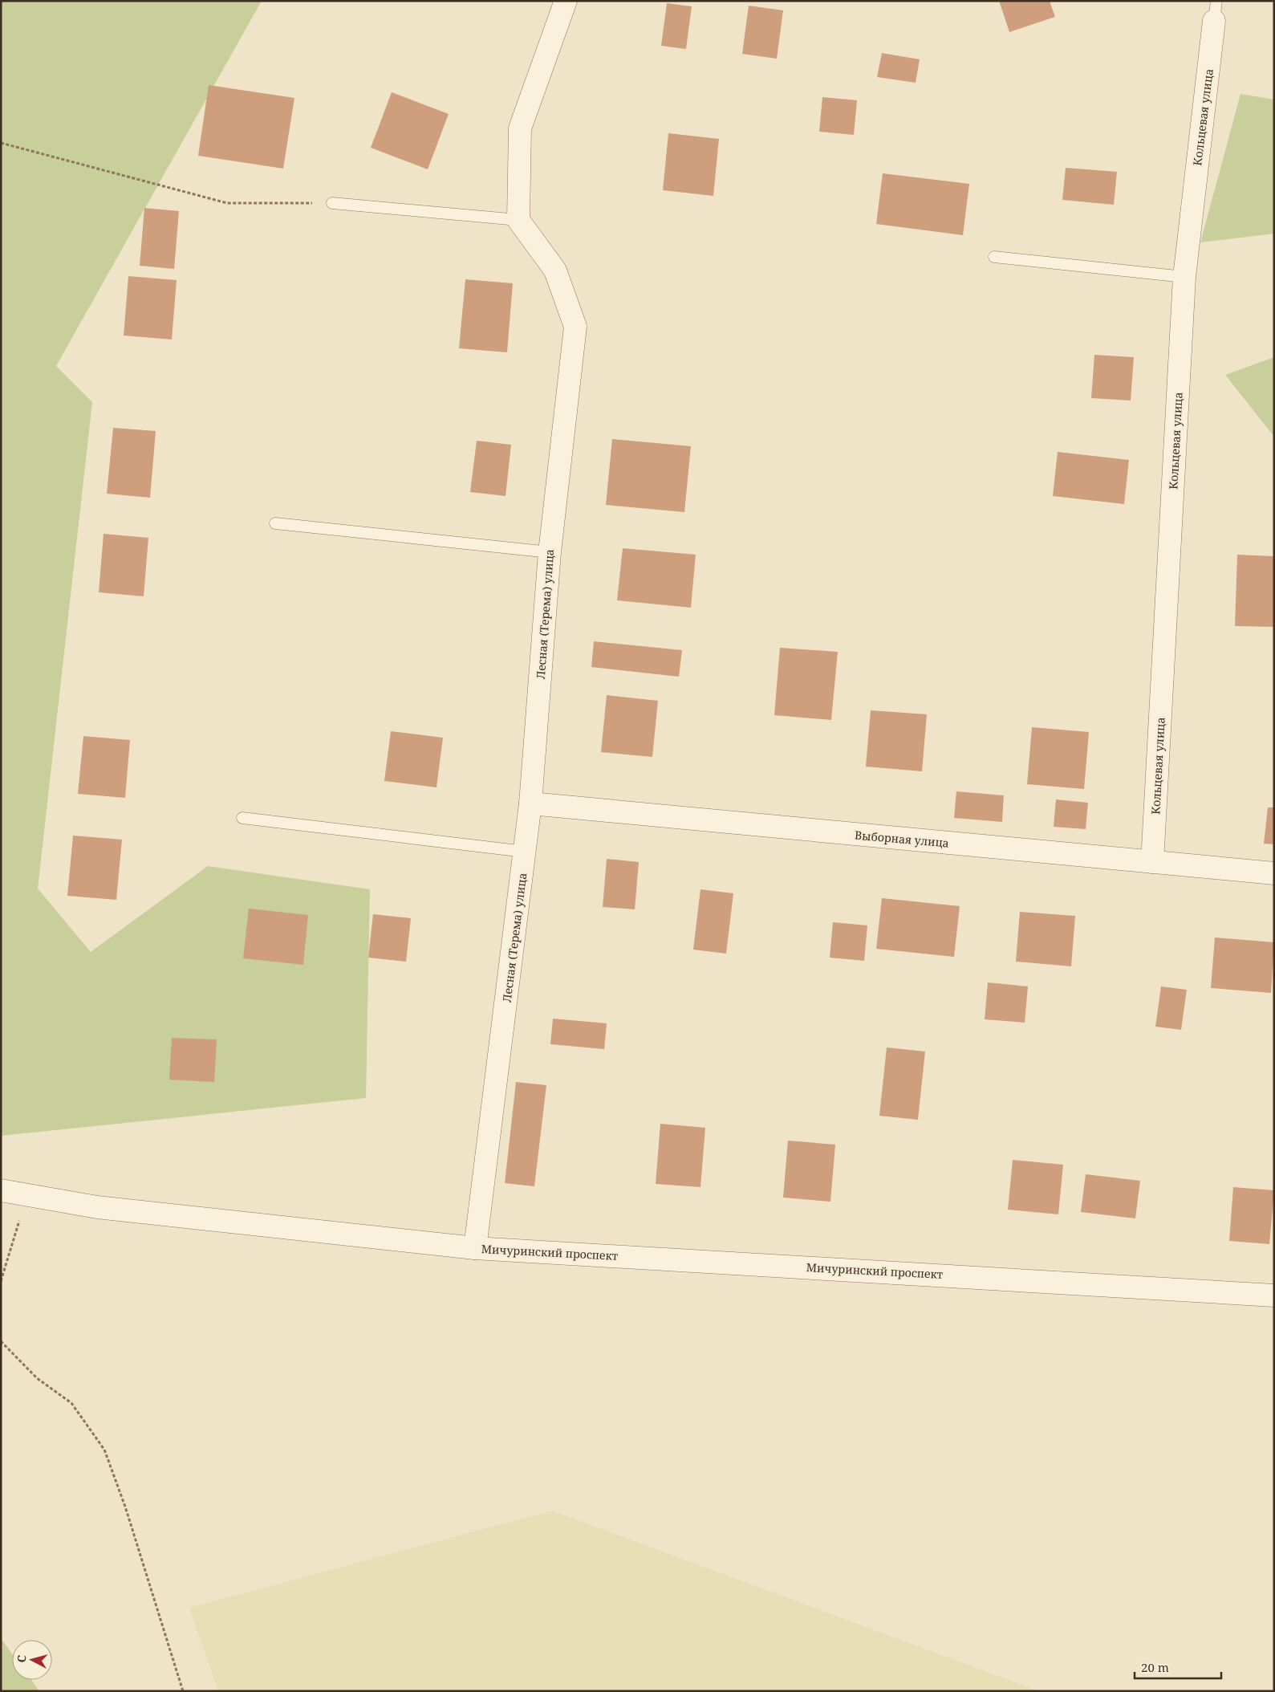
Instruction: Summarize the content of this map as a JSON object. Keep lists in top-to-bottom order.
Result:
{
  "streets": {
    "street": [
      "Кольцевая улица",
      "Лесная (Терема) улица",
      "Выборная улица",
      "Мичуринский проспект"
    ]
  },
  "crossings": [
    ["Кольцевая улица", "Выборная улица"],
    ["Лесная (Терема) улица", "Выборная улица"],
    ["Лесная (Терема) улица", "Мичуринский проспект"]
  ],
  "scale_bar": "20 m",
  "north": "left"
}
